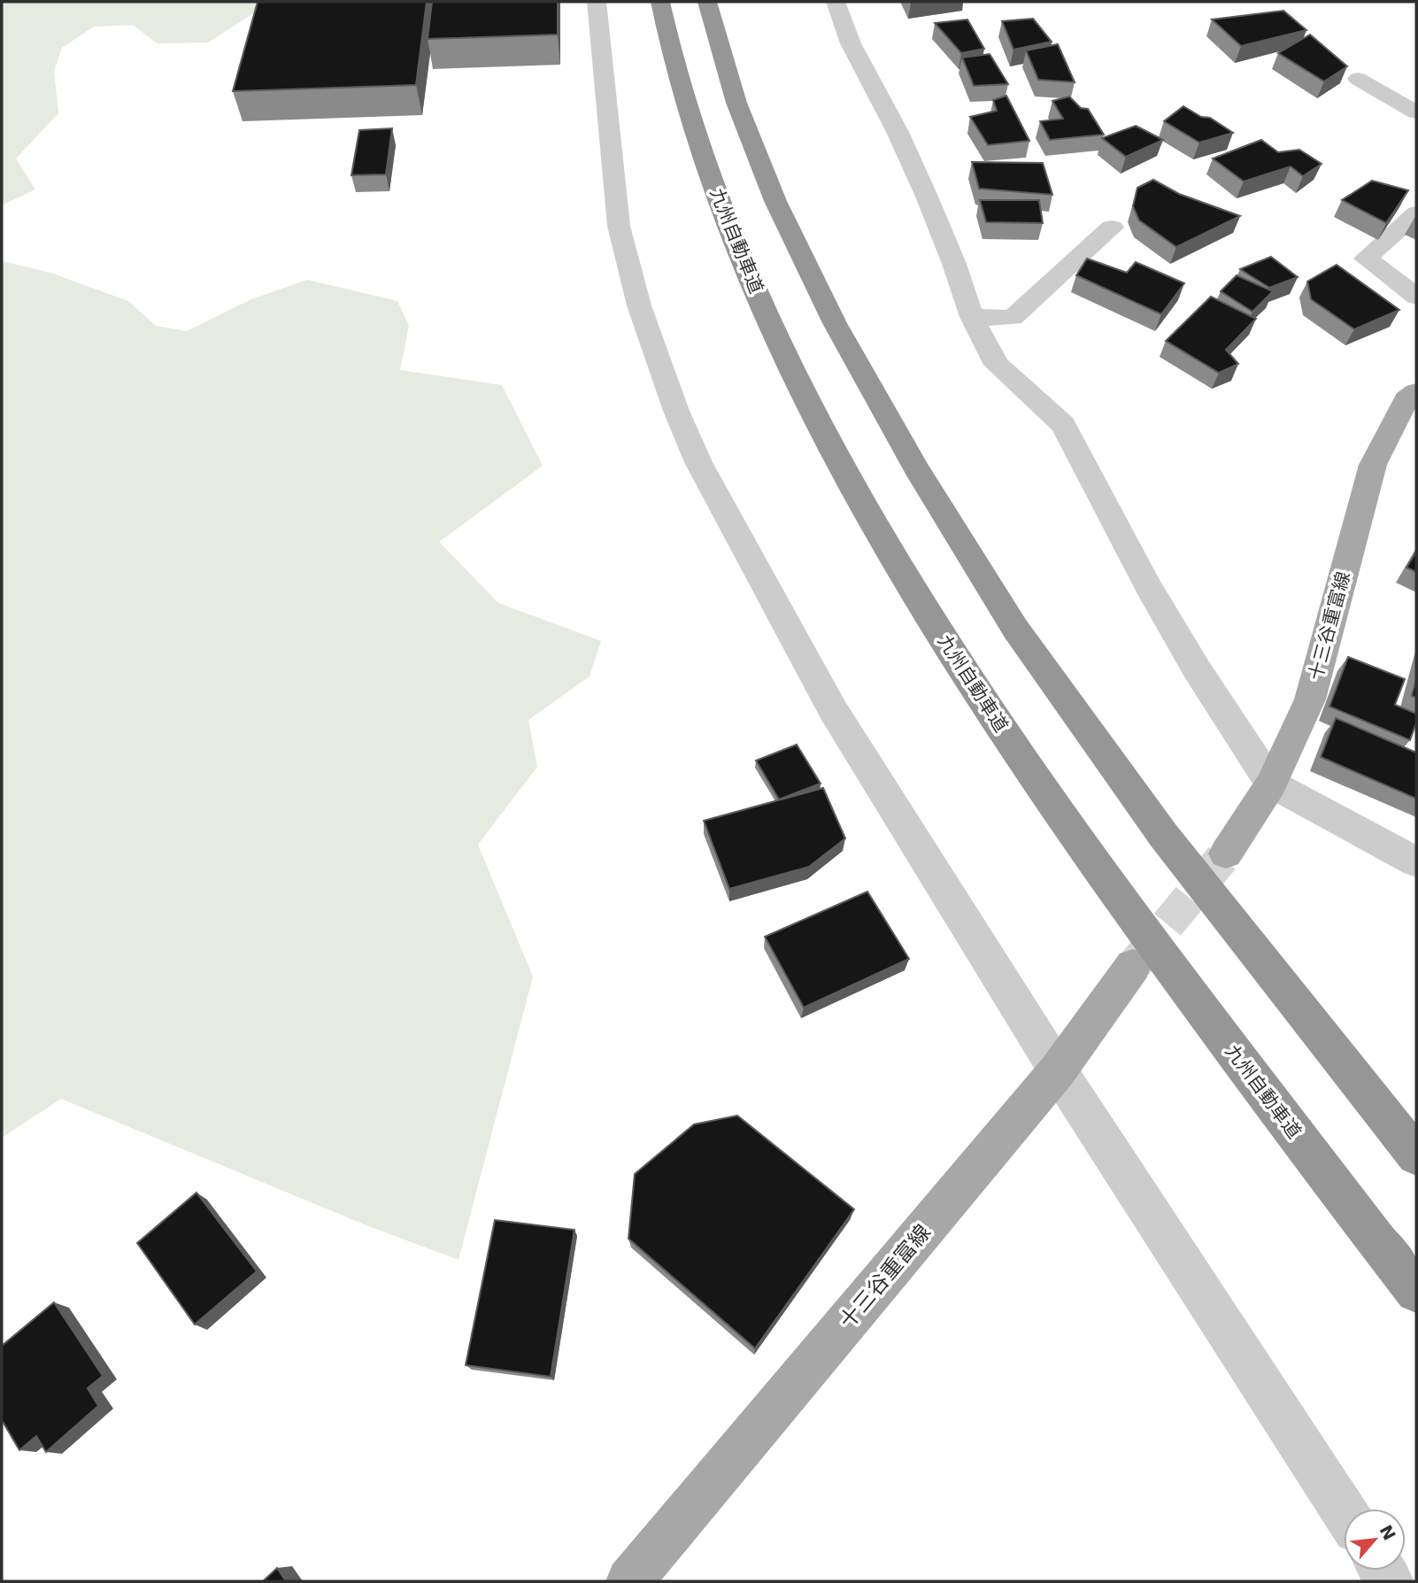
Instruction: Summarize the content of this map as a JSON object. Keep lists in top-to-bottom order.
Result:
{
  "streets": {
    "highway": ["九州自動車道"],
    "main road": ["十三谷重富線"]
  },
  "north": "top right"
}
